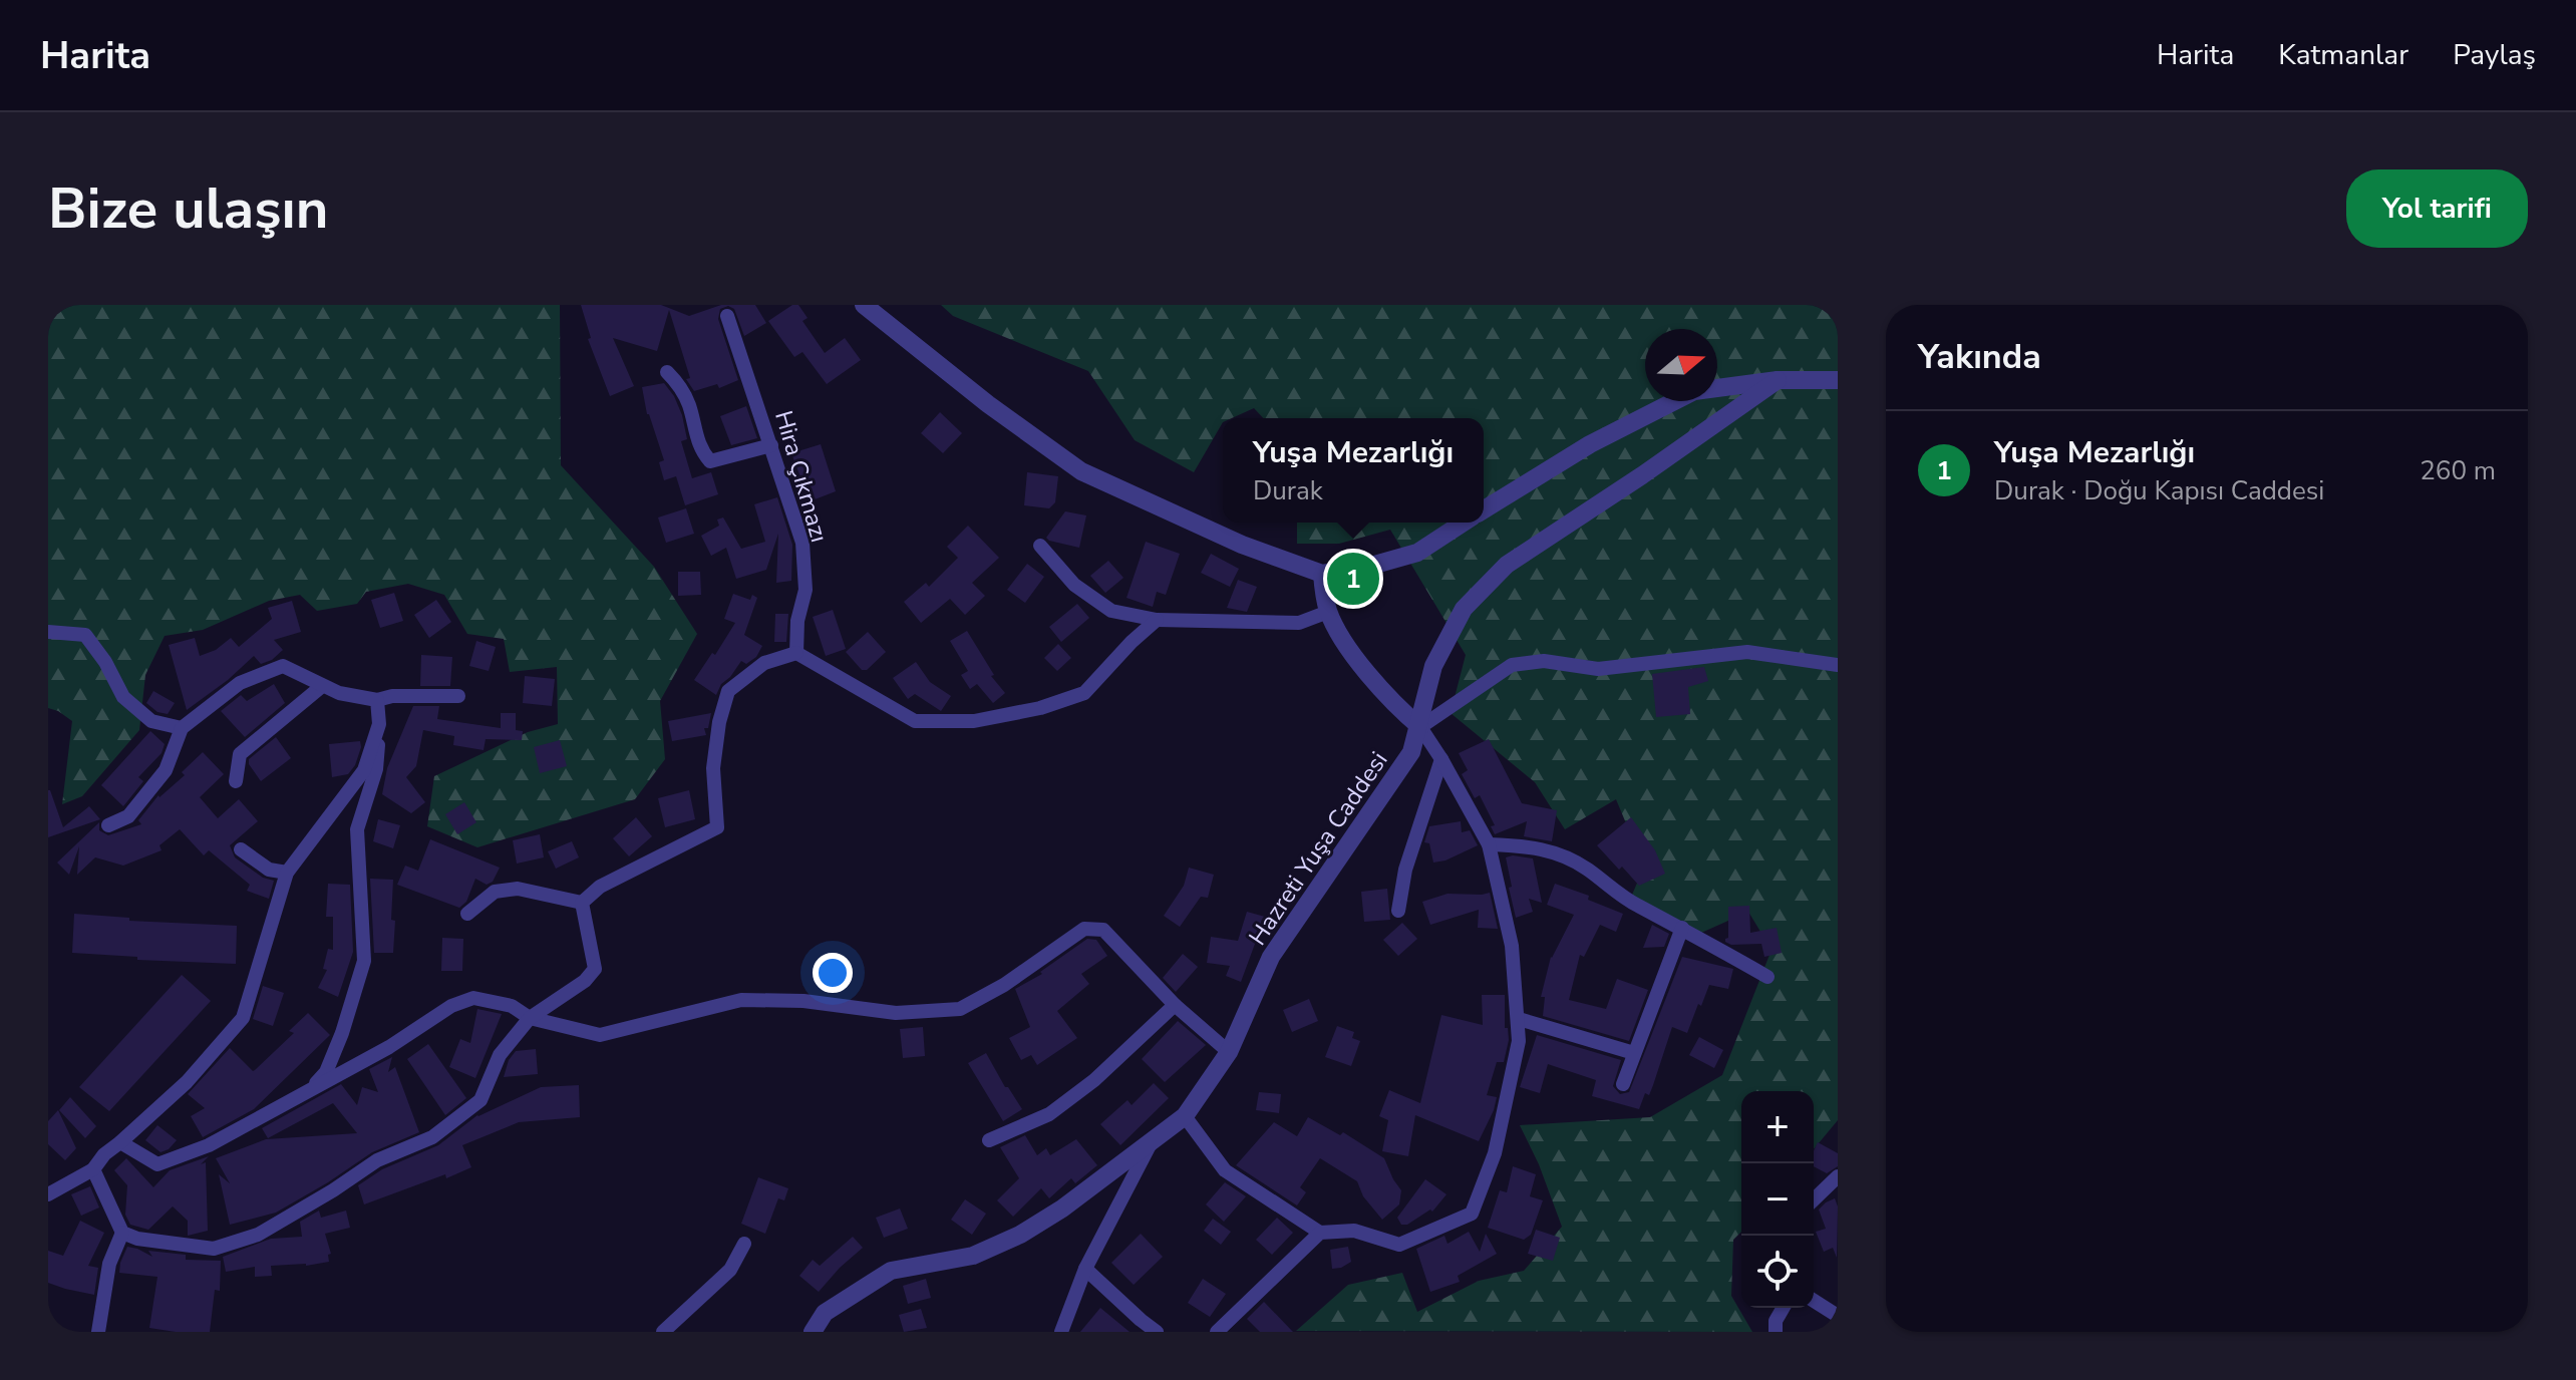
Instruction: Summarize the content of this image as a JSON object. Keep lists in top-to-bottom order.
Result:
{
  "streets": {
    "street": ["Hira Çıkmazı", "Hazreti Yuşa Caddesi"]
  },
  "north": "right",
  "page": {
    "header": "Harita",
    "nav": ["Harita", "Katmanlar", "Paylaş"],
    "buttons": "Yol tarifi",
    "title": "Bize ulaşın",
    "heading": "Yakında",
    "list": [
      {
        "mark": "1",
        "name": "Yuşa Mezarlığı",
        "note": "Durak · Doğu Kapısı Caddesi",
        "value": "260 m"
      }
    ],
    "popup": ["Yuşa Mezarlığı", "Durak"],
    "pins": "1",
    "map_buttons": ["+", "−"]
  }
}
